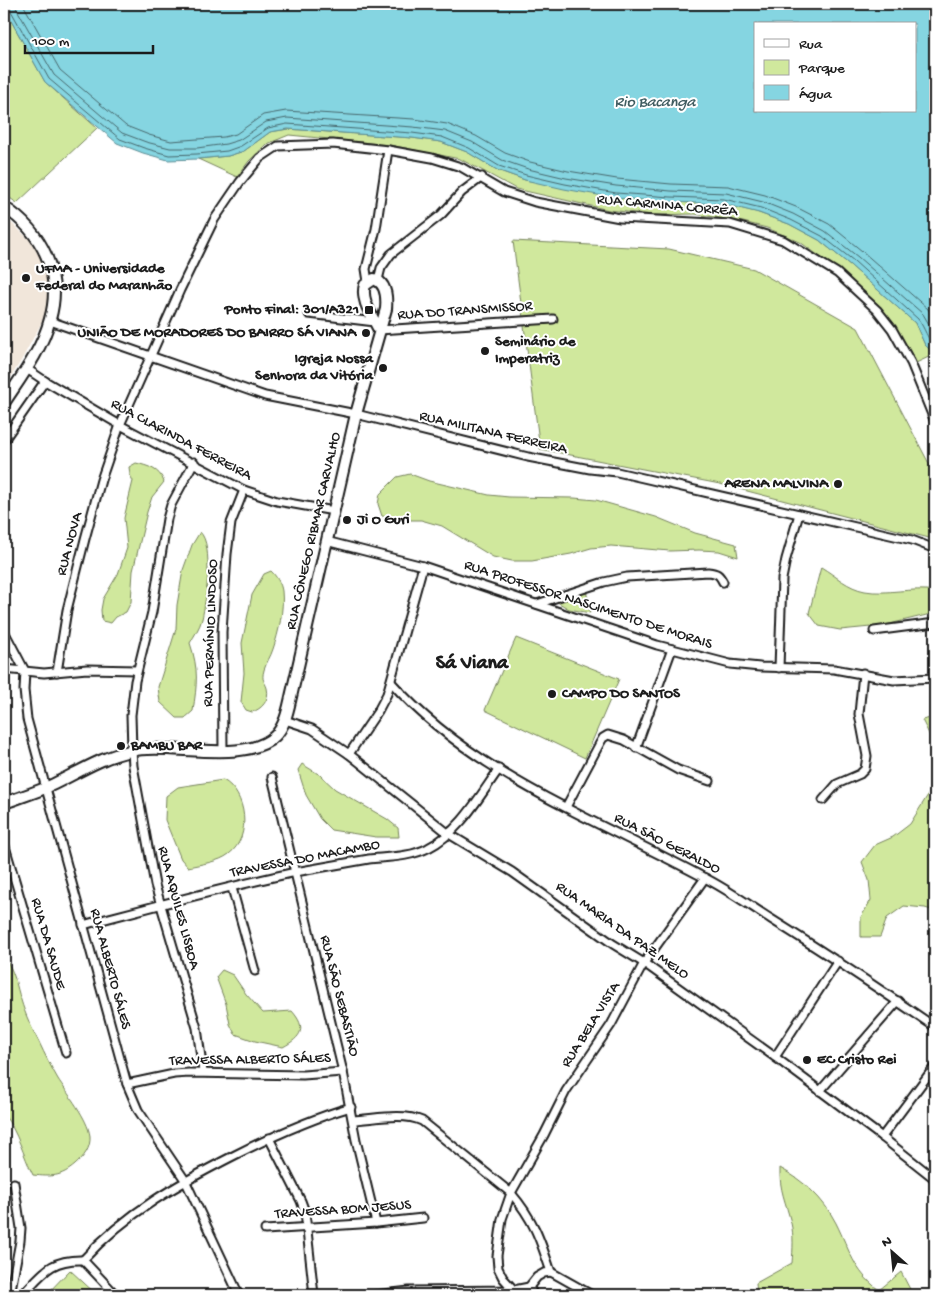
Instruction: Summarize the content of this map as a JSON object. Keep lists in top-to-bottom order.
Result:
{
  "streets": {
    "street": [
      "RUA CARMINA CORRÊA",
      "RUA DO TRANSMISSOR",
      "RUA MILITANA FERREIRA",
      "RUA CLARINDA FERREIRA",
      "RUA CÔNEGO RIBMAR CARVALHO",
      "RUA NOVA",
      "RUA PROFESSOR NASCIMENTO DE MORAIS",
      "RUA PERMÍNIO LINDOSO",
      "RUA SÃO GERALDO",
      "TRAVESSA DO MACAMBO",
      "RUA AQUILES LISBOA",
      "RUA MARIA DA PAZ MELO",
      "RUA DA SAUDE",
      "RUA ALBERTO SÁLES",
      "RUA SÃO SEBASTIÃO",
      "RUA BELA VISTA",
      "TRAVESSA ALBERTO SÁLES",
      "TRAVESSA BOM JESUS"
    ]
  },
  "crossings": [
    ["RUA CARMINA CORRÊA", "RUA MILITANA FERREIRA"],
    ["RUA CARMINA CORRÊA", "RUA CLARINDA FERREIRA"],
    ["RUA CARMINA CORRÊA", "RUA CÔNEGO RIBMAR CARVALHO"],
    ["RUA CARMINA CORRÊA", "RUA NOVA"],
    ["RUA DO TRANSMISSOR", "RUA CÔNEGO RIBMAR CARVALHO"],
    ["RUA MILITANA FERREIRA", "RUA CÔNEGO RIBMAR CARVALHO"],
    ["RUA CLARINDA FERREIRA", "RUA CÔNEGO RIBMAR CARVALHO"],
    ["RUA CLARINDA FERREIRA", "RUA NOVA"],
    ["RUA CLARINDA FERREIRA", "RUA PERMÍNIO LINDOSO"],
    ["RUA CLARINDA FERREIRA", "RUA AQUILES LISBOA"],
    ["RUA CÔNEGO RIBMAR CARVALHO", "RUA PROFESSOR NASCIMENTO DE MORAIS"],
    ["RUA CÔNEGO RIBMAR CARVALHO", "RUA PERMÍNIO LINDOSO"],
    ["RUA CÔNEGO RIBMAR CARVALHO", "RUA MARIA DA PAZ MELO"],
    ["RUA SÃO GERALDO", "TRAVESSA DO MACAMBO"],
    ["RUA SÃO GERALDO", "RUA BELA VISTA"],
    ["TRAVESSA DO MACAMBO", "RUA AQUILES LISBOA"],
    ["TRAVESSA DO MACAMBO", "RUA MARIA DA PAZ MELO"],
    ["TRAVESSA DO MACAMBO", "RUA ALBERTO SÁLES"],
    ["TRAVESSA DO MACAMBO", "RUA SÃO SEBASTIÃO"],
    ["RUA AQUILES LISBOA", "TRAVESSA ALBERTO SÁLES"],
    ["RUA MARIA DA PAZ MELO", "RUA BELA VISTA"],
    ["RUA ALBERTO SÁLES", "TRAVESSA ALBERTO SÁLES"],
    ["RUA SÃO SEBASTIÃO", "TRAVESSA ALBERTO SÁLES"],
    ["RUA SÃO SEBASTIÃO", "TRAVESSA BOM JESUS"]
  ],
  "districts": ["Sá Viana"],
  "water": ["Rio Bacanga"],
  "places": {
    "other": [
      "UFMA - Universidade Federal do Maranhão",
      "UNIÃO DE MORADORES DO BAIRRO SÁ VIANA",
      "Seminário de Imperatriz",
      "Igreja Nossa Senhora da Vitória",
      "ARENA MALVINA",
      "Ji O Guri",
      "CAMPO DO SANTOS",
      "BAMBU BAR",
      "EC Cristo Rei"
    ],
    "transit": ["Ponto Final: 301/A321"]
  },
  "legend": ["Rua", "Parque", "Água"],
  "scale_bar": "100 m",
  "north": "top left"
}
